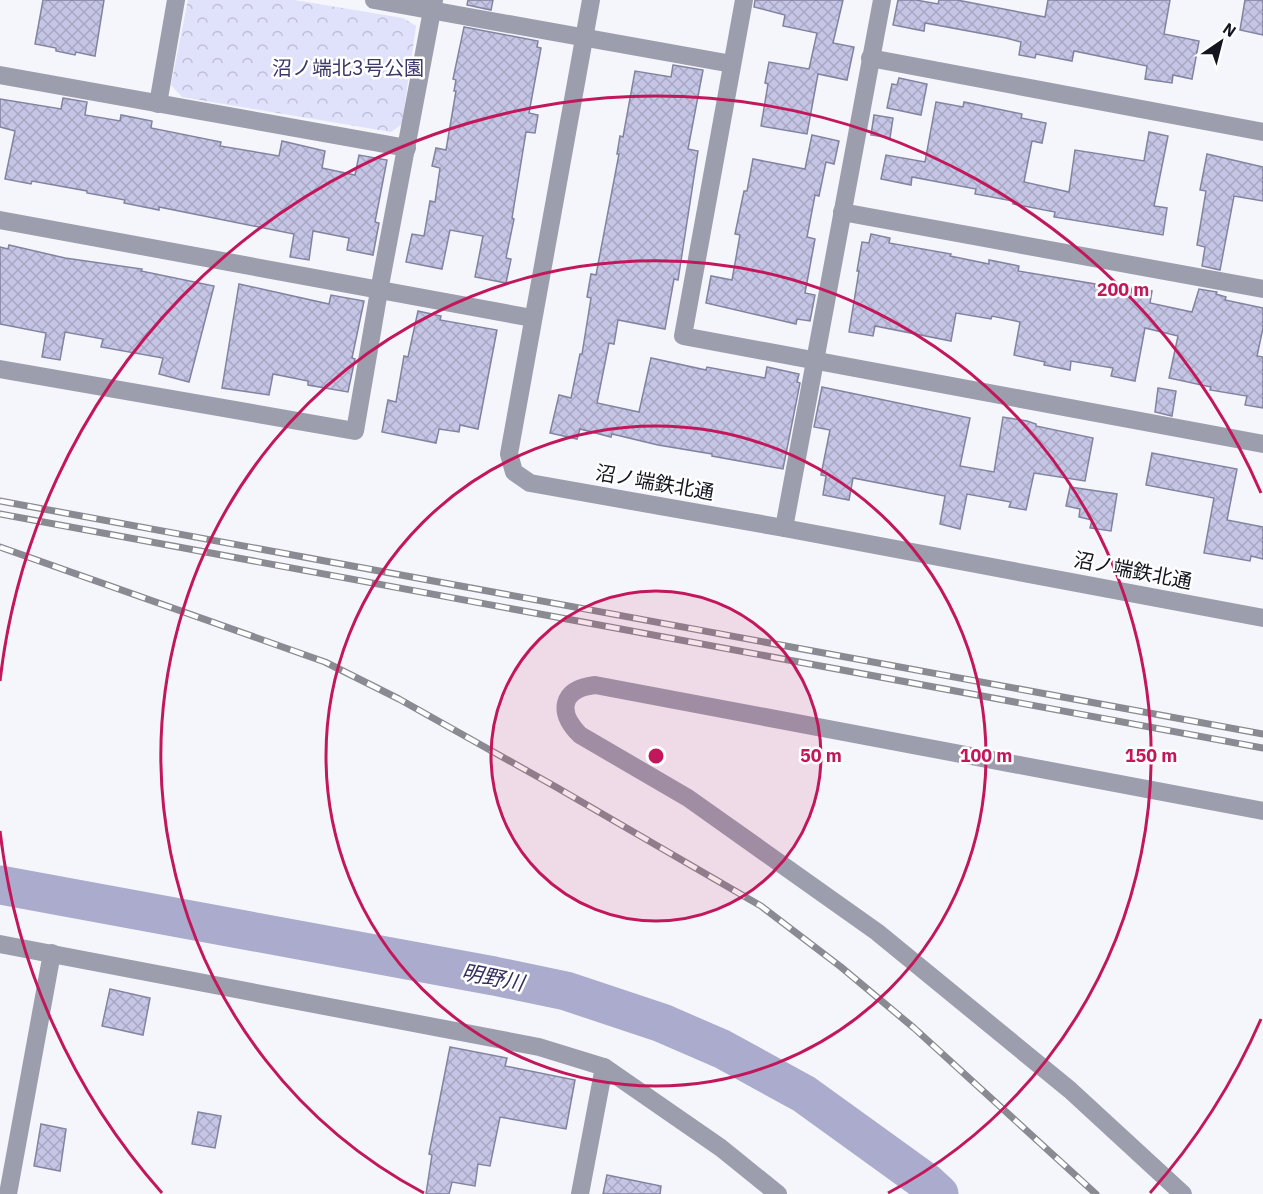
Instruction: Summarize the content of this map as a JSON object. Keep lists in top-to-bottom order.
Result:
{
  "streets": {
    "street": ["沼ノ端鉄北通"]
  },
  "water": ["明野川"],
  "parks": ["沼ノ端北3号公園"],
  "north": "top right",
  "rings": [
    "200 m",
    "50 m",
    "100 m",
    "150 m"
  ]
}
